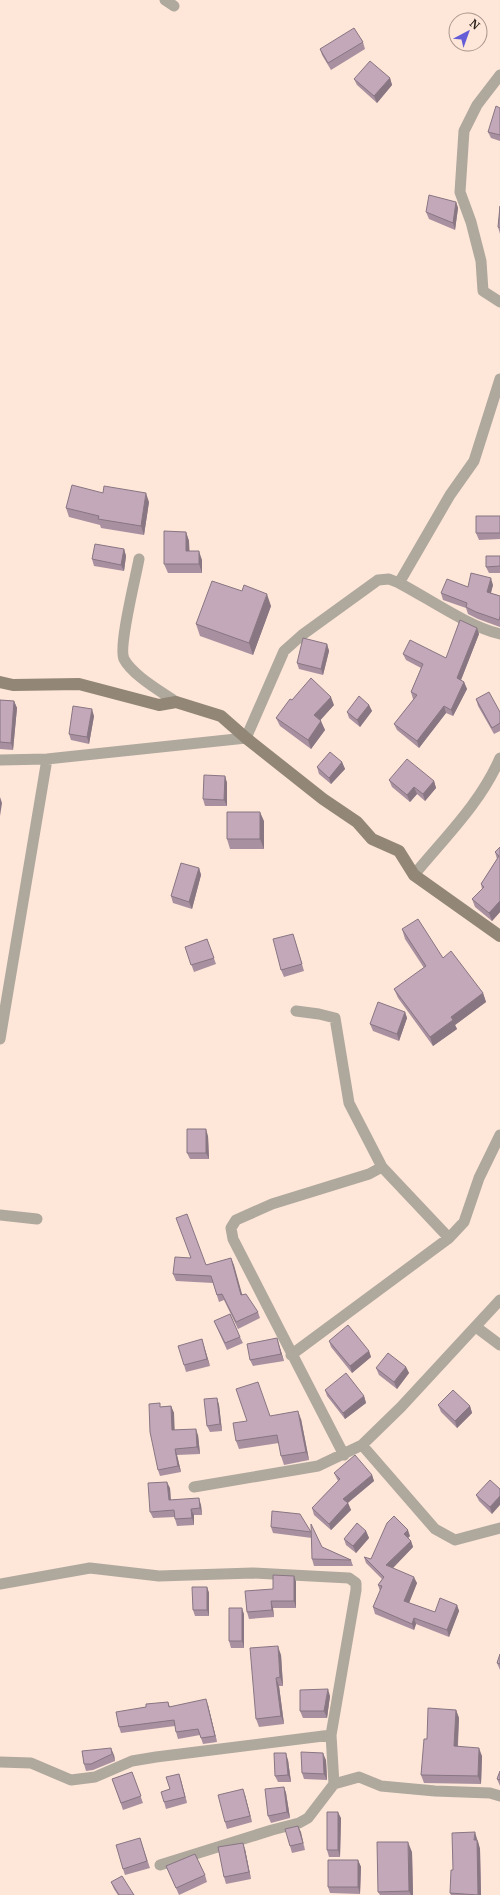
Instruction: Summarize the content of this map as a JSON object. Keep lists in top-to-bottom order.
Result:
{
  "north": "top right"
}
